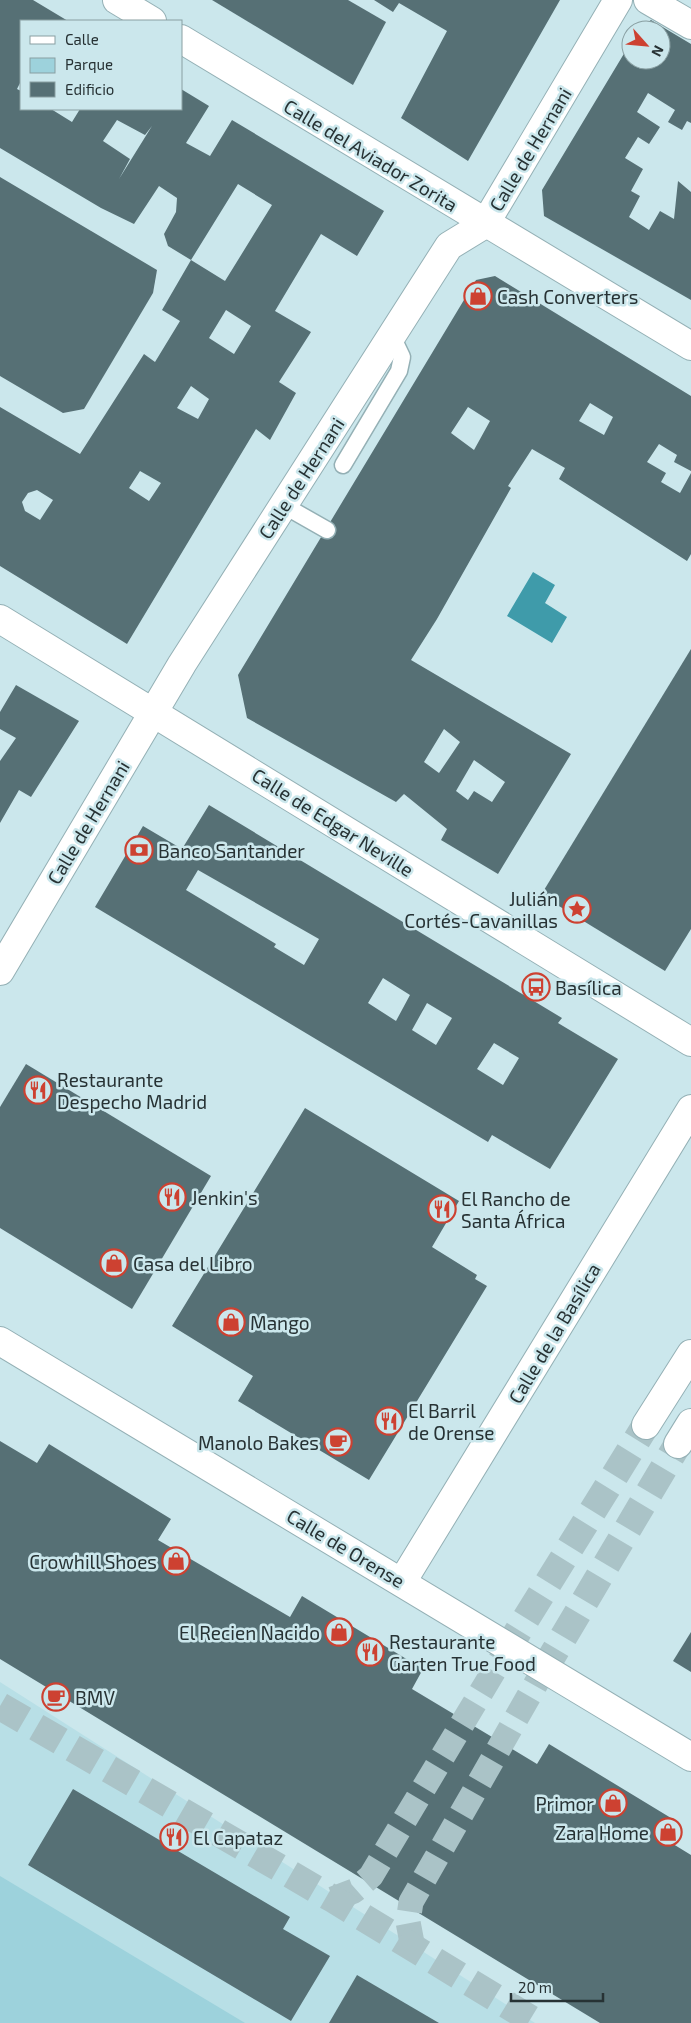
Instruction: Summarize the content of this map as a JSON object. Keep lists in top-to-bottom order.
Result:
{
  "streets": {
    "street": [
      "Calle de Hernani",
      "Calle del Aviador Zorita",
      "Calle de Edgar Neville",
      "Calle de la Basílica",
      "Calle de Orense"
    ]
  },
  "crossings": [
    ["Calle de Hernani", "Calle del Aviador Zorita"],
    ["Calle de Hernani", "Calle de Edgar Neville"],
    ["Calle de la Basílica", "Calle de Orense"]
  ],
  "places": {
    "shop": [
      "Cash Converters",
      "Casa del Libro",
      "Mango",
      "Crowhill Shoes",
      "El Recien Nacido",
      "Primor",
      "Zara Home"
    ],
    "bank": ["Banco Santander"],
    "place": ["Julián Cortés-Cavanillas"],
    "bus stop": ["Basílica"],
    "restaurant": [
      "Restaurante Despecho Madrid",
      "Jenkin's",
      "El Rancho de Santa África",
      "El Barril de Orense",
      "Restaurante Garten True Food",
      "El Capataz"
    ],
    "cafe": ["Manolo Bakes", "BMV"]
  },
  "legend": ["Calle", "Parque", "Edificio"],
  "scale_bar": "20 m",
  "north": "bottom right"
}
